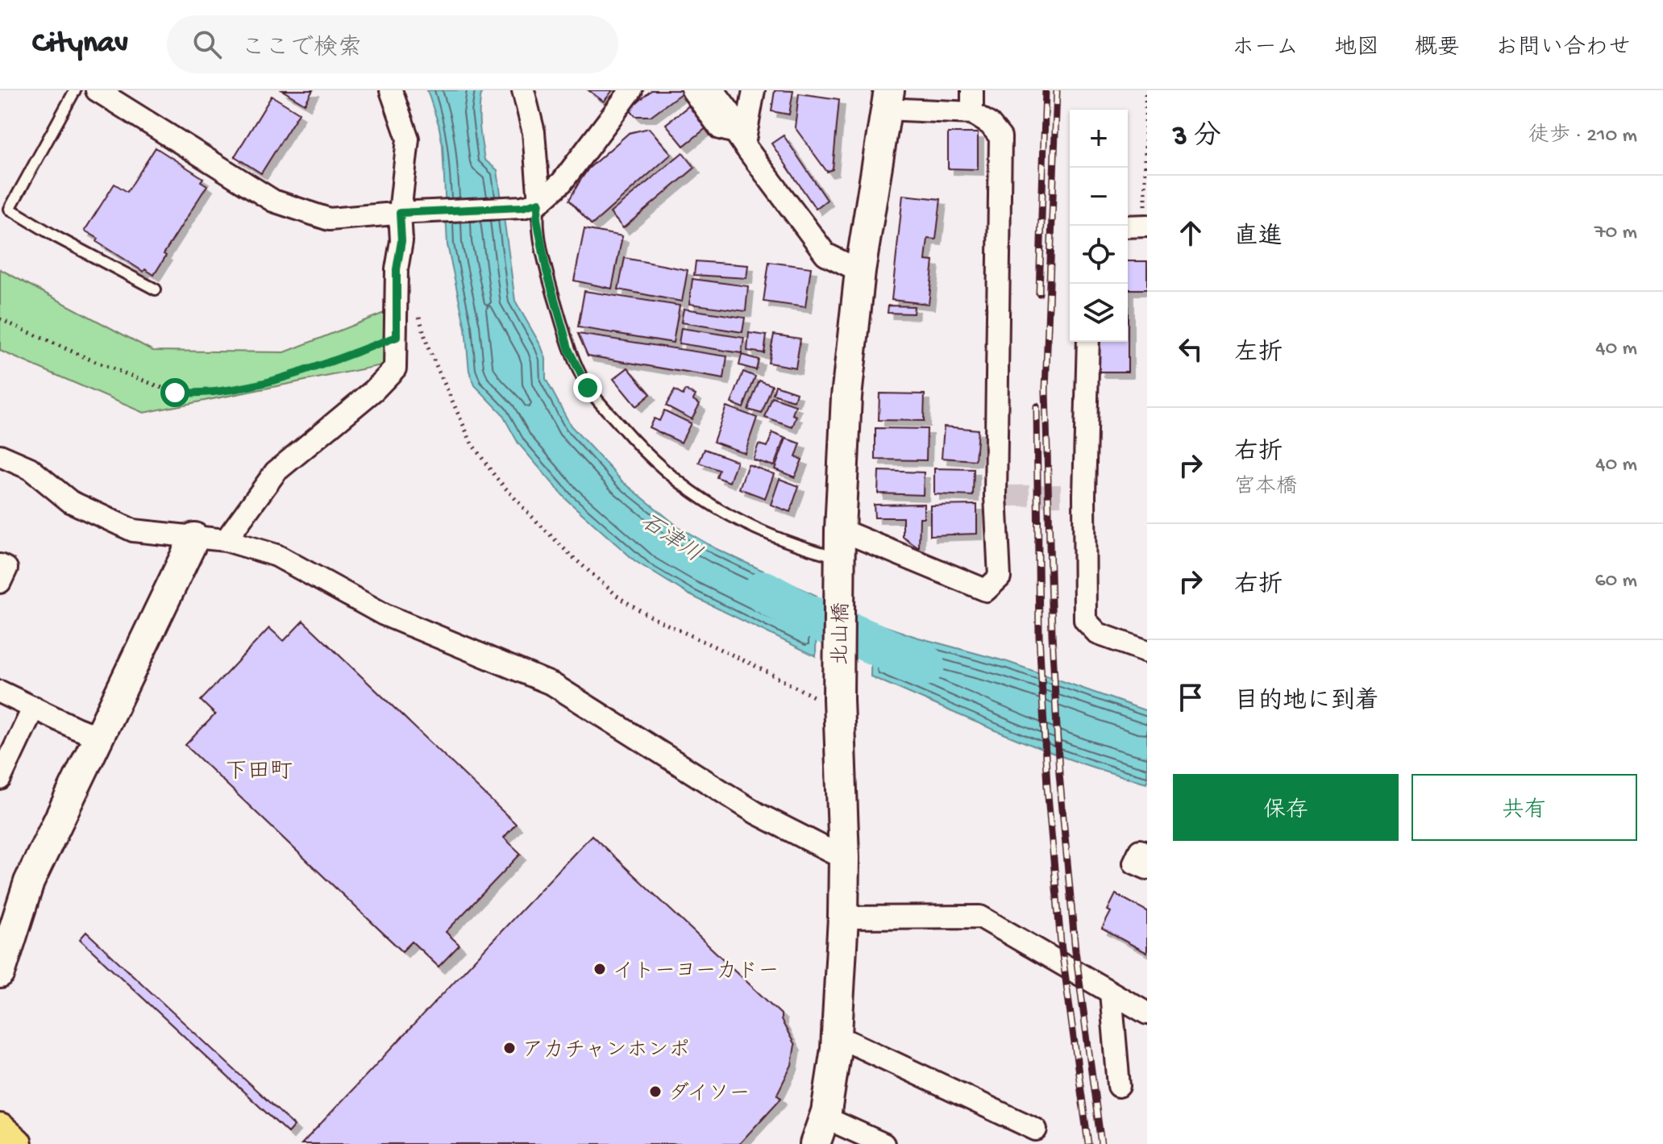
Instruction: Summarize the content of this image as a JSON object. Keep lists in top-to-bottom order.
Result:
{
  "streets": {
    "street": ["北山橋"]
  },
  "districts": ["下田町"],
  "water": ["石津川"],
  "places": ["イトーヨーカドー", "アカチャンホンポ", "ダイソー"],
  "page": {
    "header": "Citynav",
    "search": "ここで検索",
    "nav": [
      "ホーム",
      "地図",
      "概要",
      "お問い合わせ"
    ],
    "heading": ["3 分", "徒歩 · 210 m"],
    "map_buttons": ["+", "−"],
    "list": [
      ["直進", "70 m"],
      ["左折", "40 m"],
      ["右折", "宮本橋", "40 m"],
      ["右折", "60 m"],
      "目的地に到着"
    ],
    "buttons": ["保存", "共有"]
  }
}
